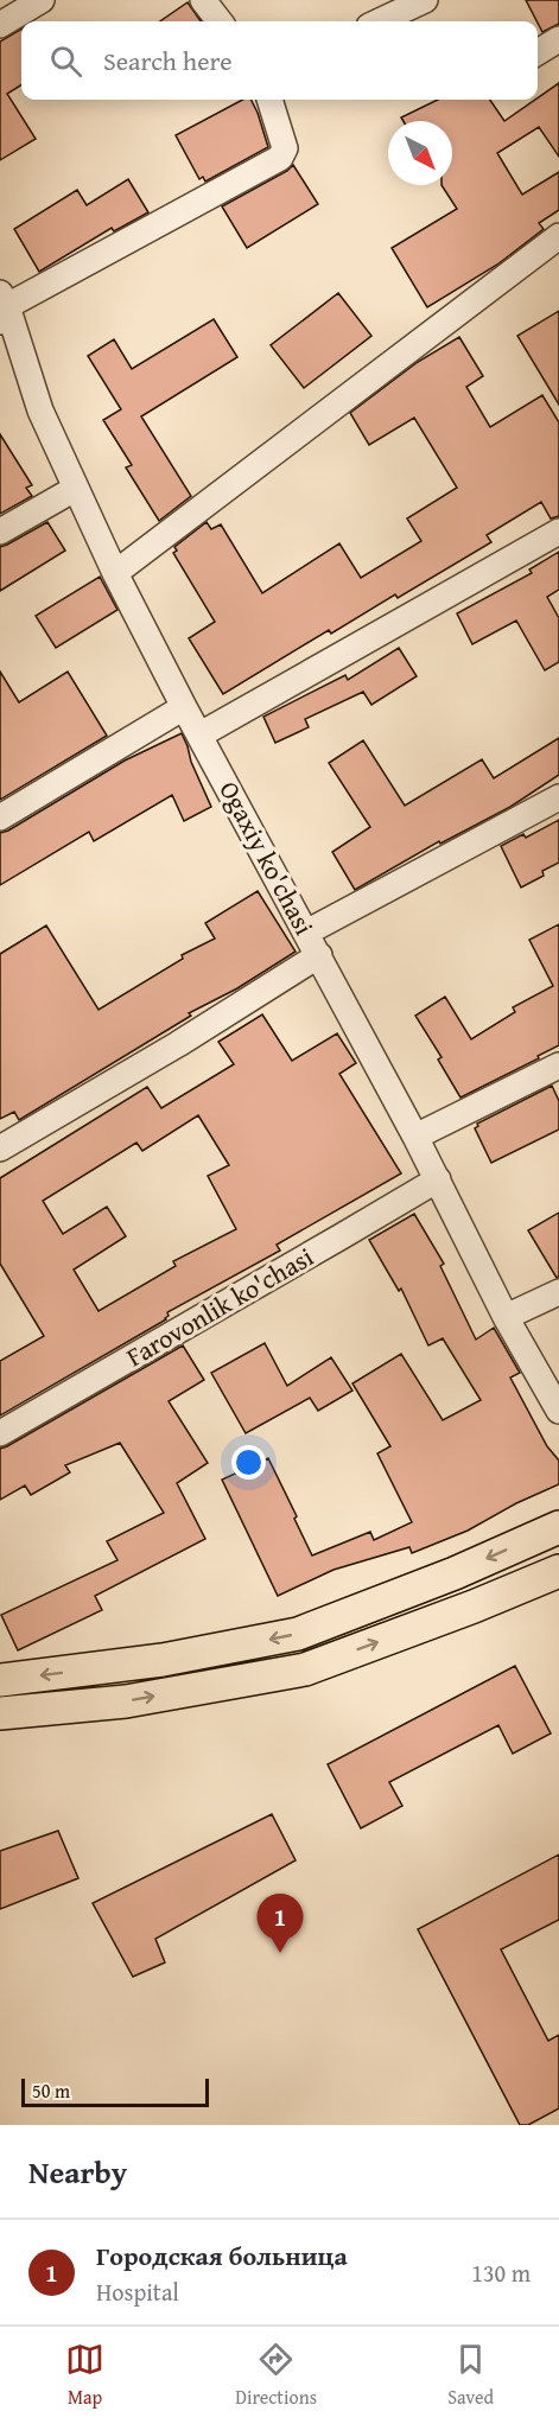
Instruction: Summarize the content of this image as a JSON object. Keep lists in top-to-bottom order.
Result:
{
  "streets": {
    "street": ["Ogaxiy ko'chasi", "Farovonlik ko'chasi"]
  },
  "crossings": [
    ["Ogaxiy ko'chasi", "Farovonlik ko'chasi"]
  ],
  "scale_bar": "50 m",
  "north": "bottom right",
  "page": {
    "search": "Search here",
    "pins": "1",
    "scale": "50 m",
    "heading": "Nearby",
    "list": [
      {
        "mark": "1",
        "name": "Городская больница",
        "note": "Hospital",
        "value": "130 m"
      }
    ],
    "nav": ["Map", "Directions", "Saved"]
  }
}
